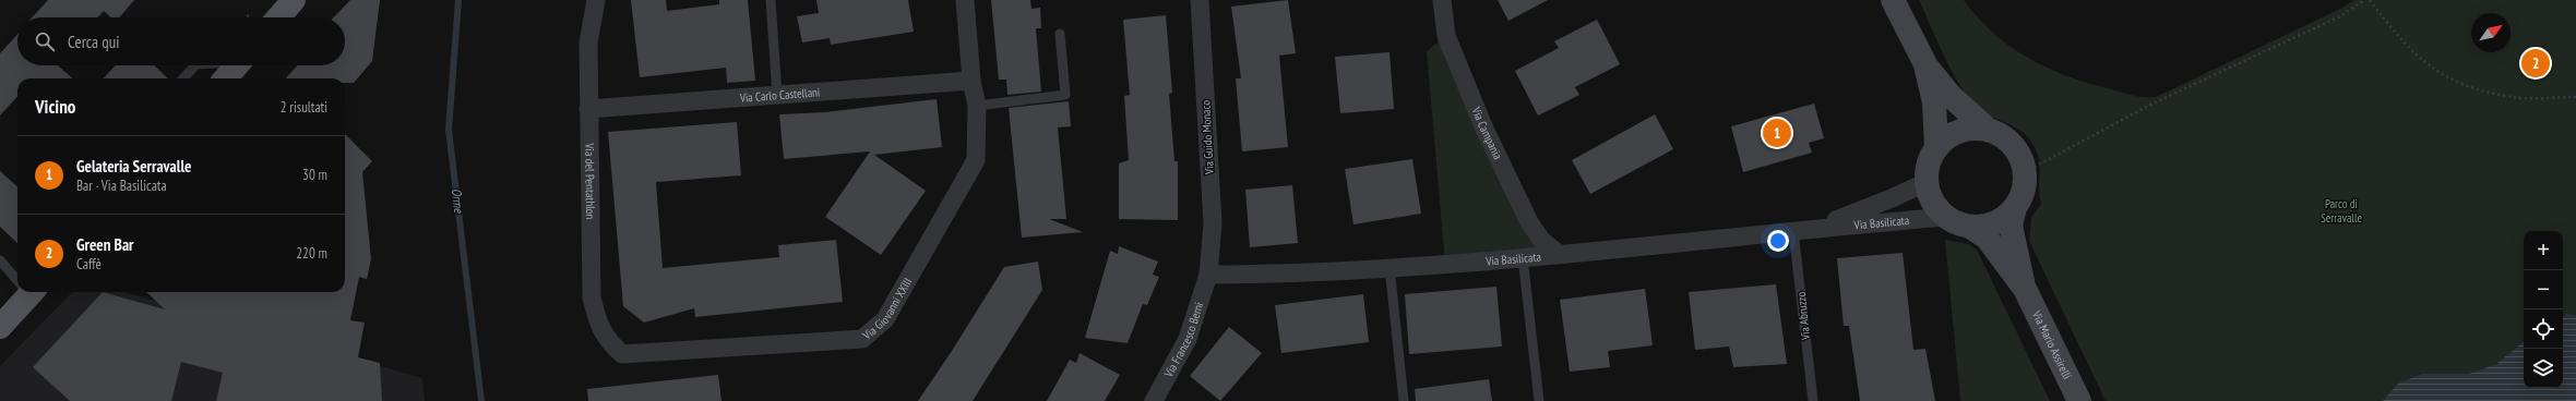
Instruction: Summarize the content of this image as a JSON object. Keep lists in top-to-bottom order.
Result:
{
  "streets": {
    "street": [
      "Via Carlo Castellani",
      "Via Campania",
      "Via Guido Monaco",
      "Via del Pentathlon",
      "Via Basilicata",
      "Via Giovanni XXIII",
      "Via Francesco Berni",
      "Via Mario Assirelli"
    ],
    "lane": ["Via Abruzzo"]
  },
  "crossings": [
    ["Via Carlo Castellani", "Via del Pentathlon"],
    ["Via Carlo Castellani", "Via Giovanni XXIII"],
    ["Via Campania", "Via Basilicata"],
    ["Via Guido Monaco", "Via Basilicata"],
    ["Via Guido Monaco", "Via Francesco Berni"],
    ["Via del Pentathlon", "Via Giovanni XXIII"],
    ["Via Basilicata", "Via Abruzzo"],
    ["Via Basilicata", "Via Francesco Berni"]
  ],
  "water": ["Orme"],
  "parks": ["Parco di Serravalle"],
  "north": "top right",
  "page": {
    "search": "Cerca qui",
    "pins": ["2", "1"],
    "heading": ["Vicino", "2 risultati"],
    "list": [
      {
        "mark": "1",
        "name": "Gelateria Serravalle",
        "note": "Bar · Via Basilicata",
        "value": "30 m"
      },
      {
        "mark": "2",
        "name": "Green Bar",
        "note": "Caffè",
        "value": "220 m"
      }
    ],
    "map_buttons": ["+", "−"]
  }
}
